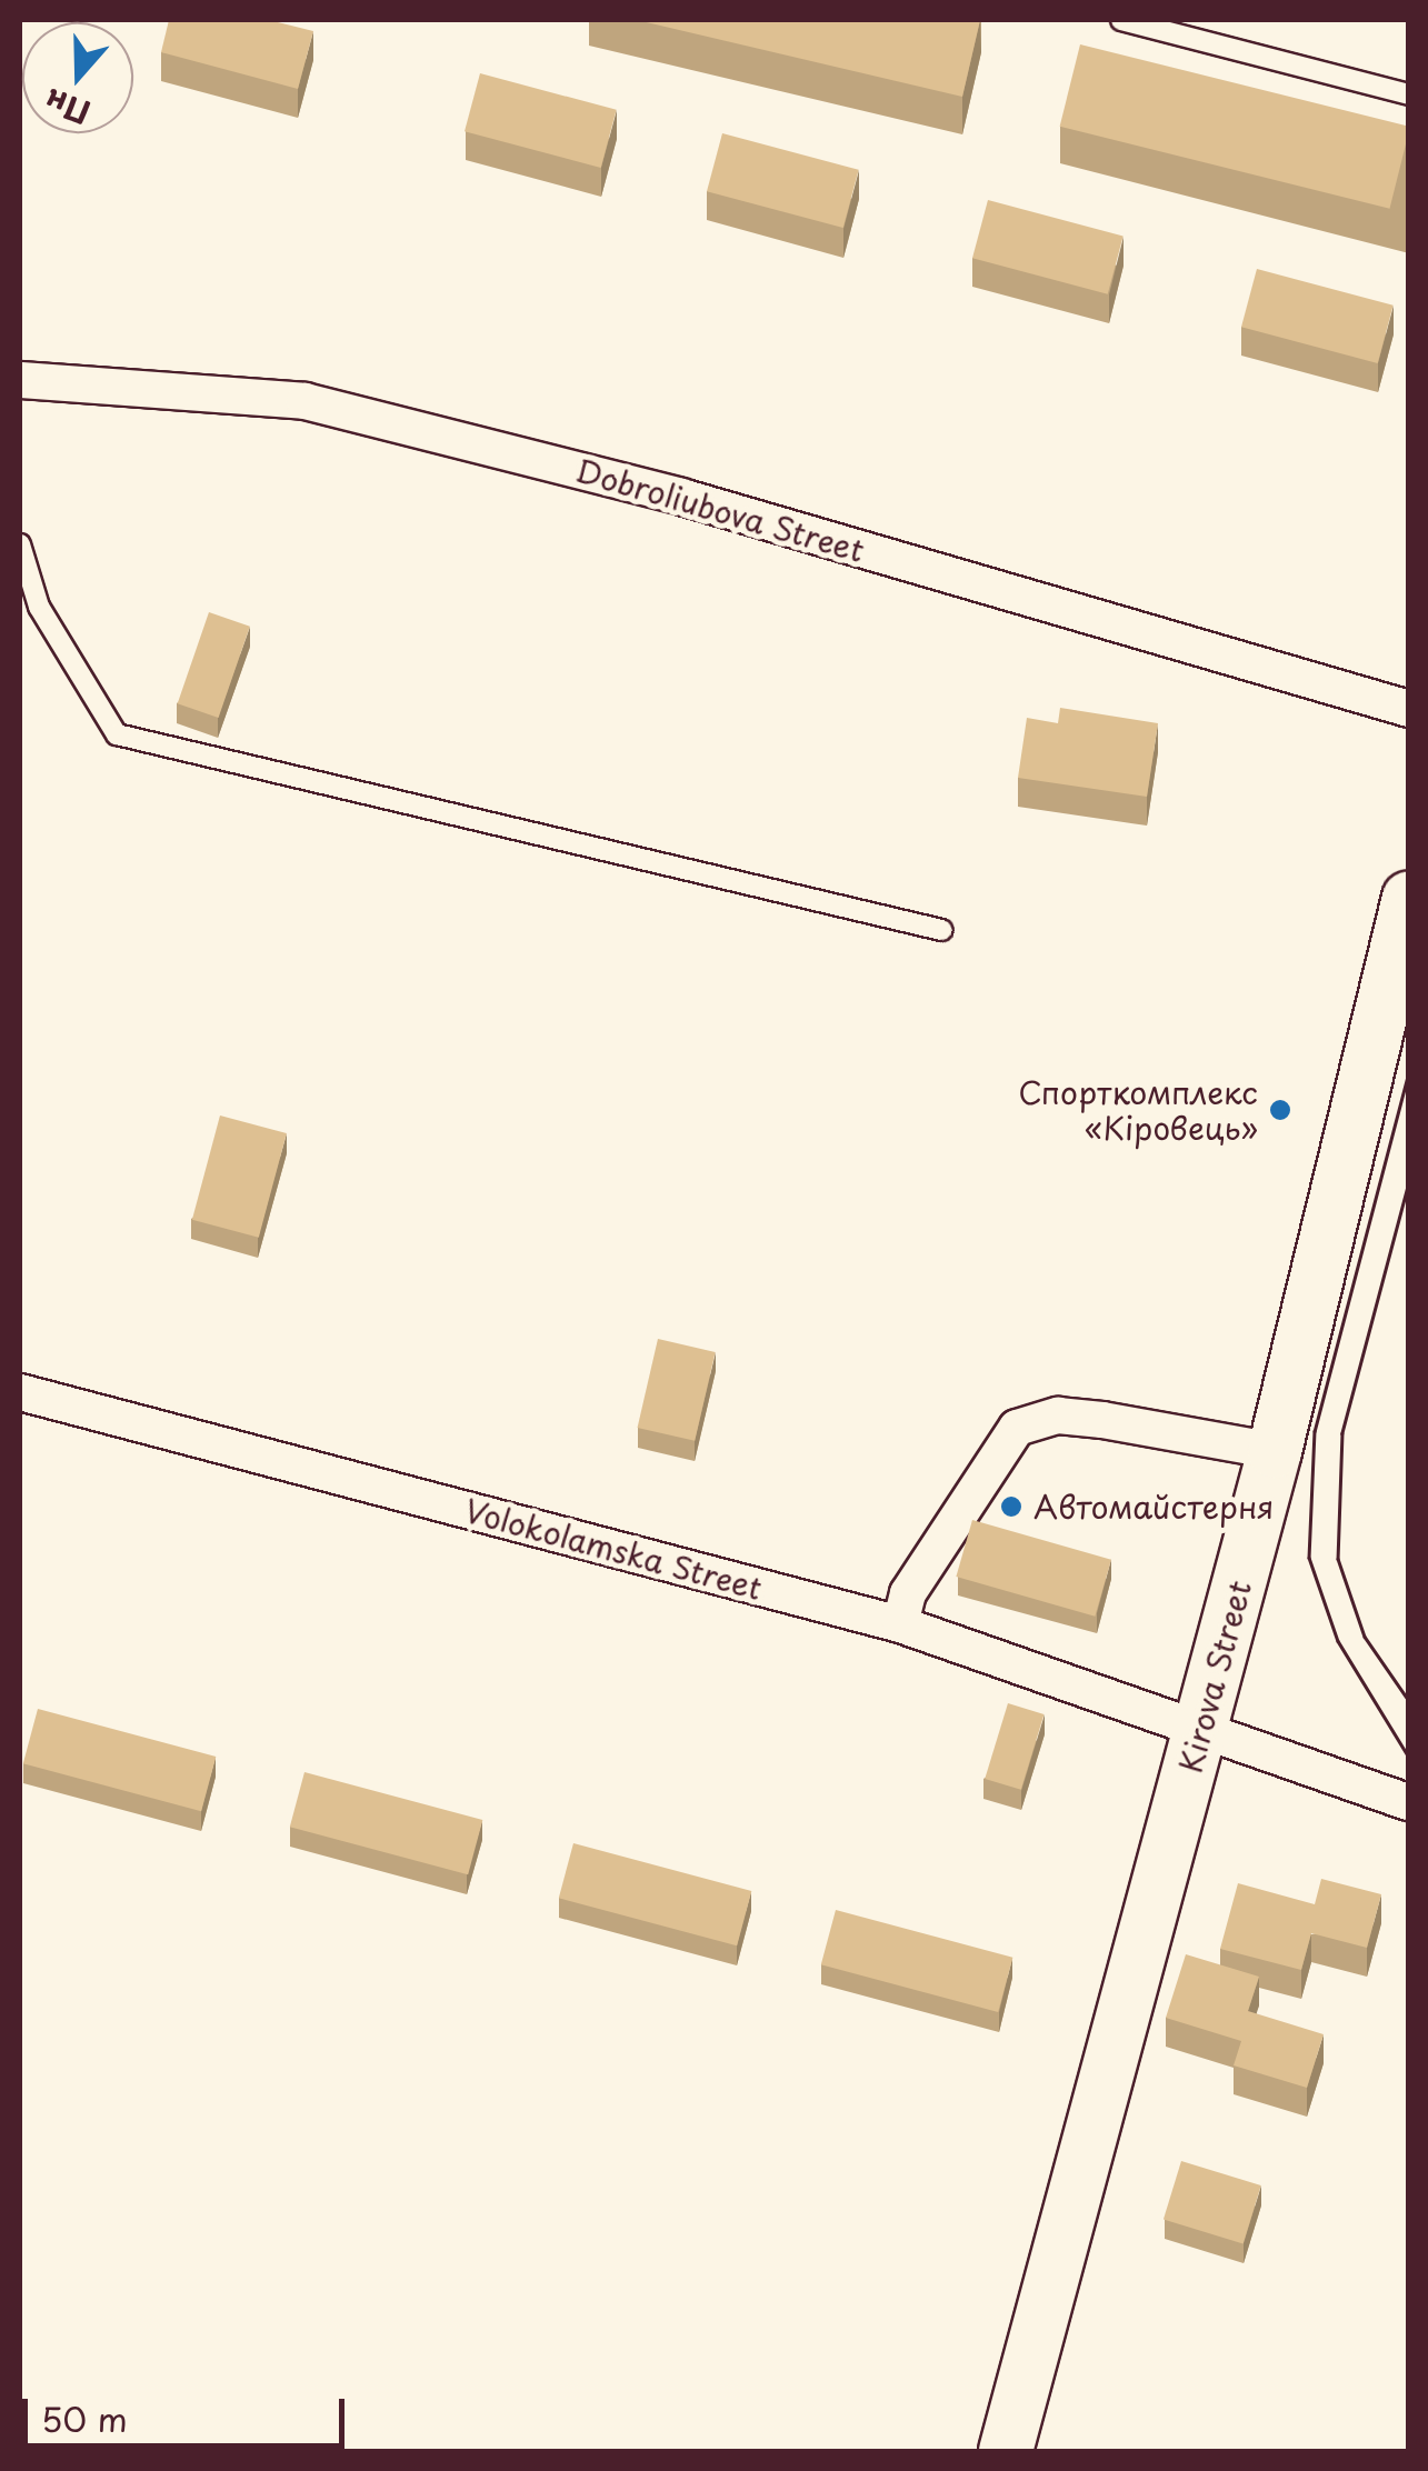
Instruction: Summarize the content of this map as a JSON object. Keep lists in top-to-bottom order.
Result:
{
  "streets": {
    "main road": ["Kirova Street"],
    "street": ["Dobroliubova Street", "Volokolamska Street"]
  },
  "crossings": [
    ["Volokolamska Street", "Kirova Street"]
  ],
  "places": ["Спорткомплекс «Кіровець»", "Автомайстерня"],
  "scale_bar": "50 m",
  "north": "bottom"
}
